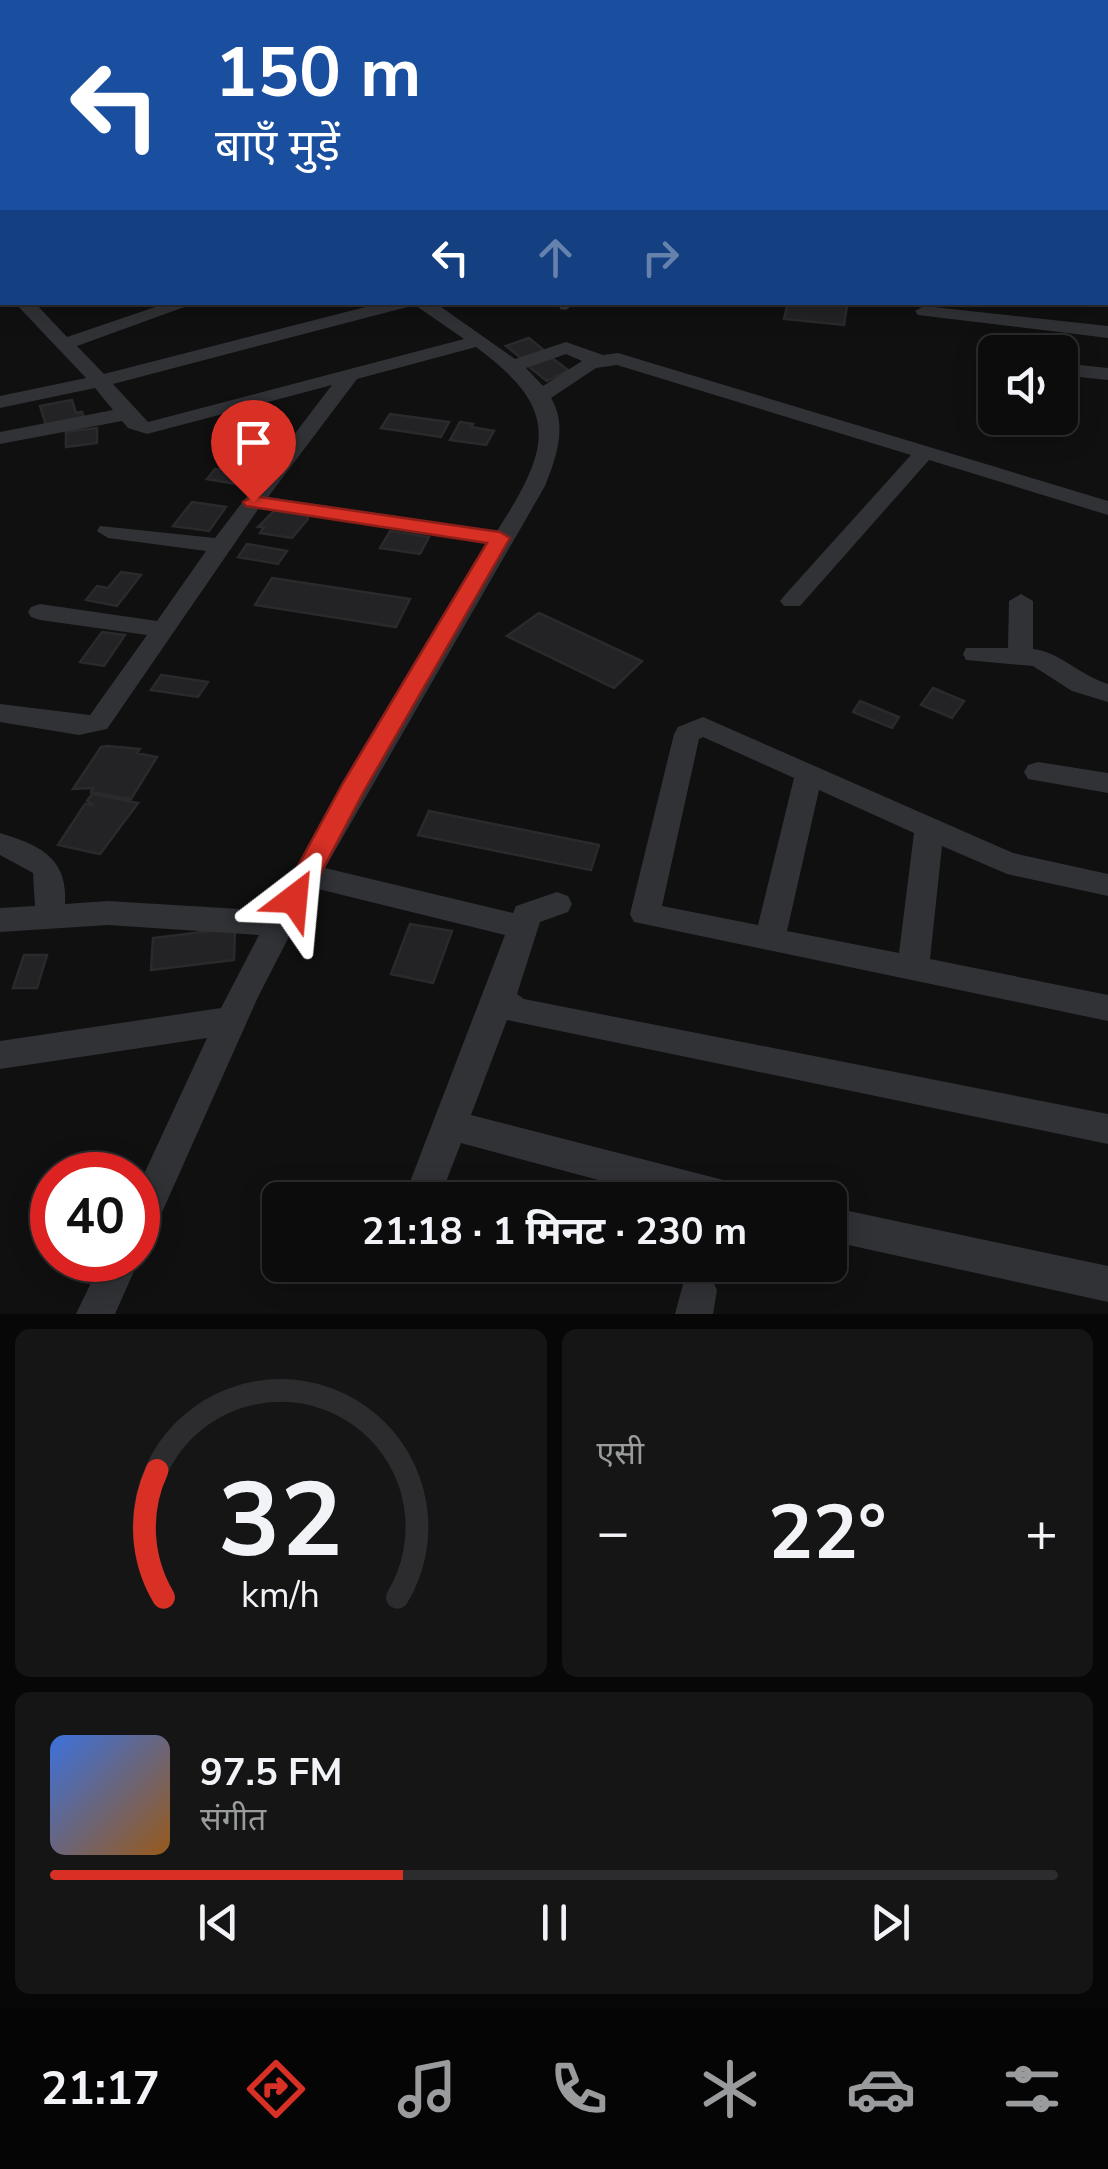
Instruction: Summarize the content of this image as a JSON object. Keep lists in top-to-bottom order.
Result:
{
  "page": {
    "turn": ["150 m", "बाएँ मुड़ें"],
    "limit": "40",
    "trip": "21:18 · 1 मिनट · 230 m",
    "tile": "एसी",
    "heat": ["−", "22°", "+"],
    "song": ["97.5 FM", "संगीत"],
    "tabs": "21:17",
    "gauge": ["32", "km/h"]
  }
}
